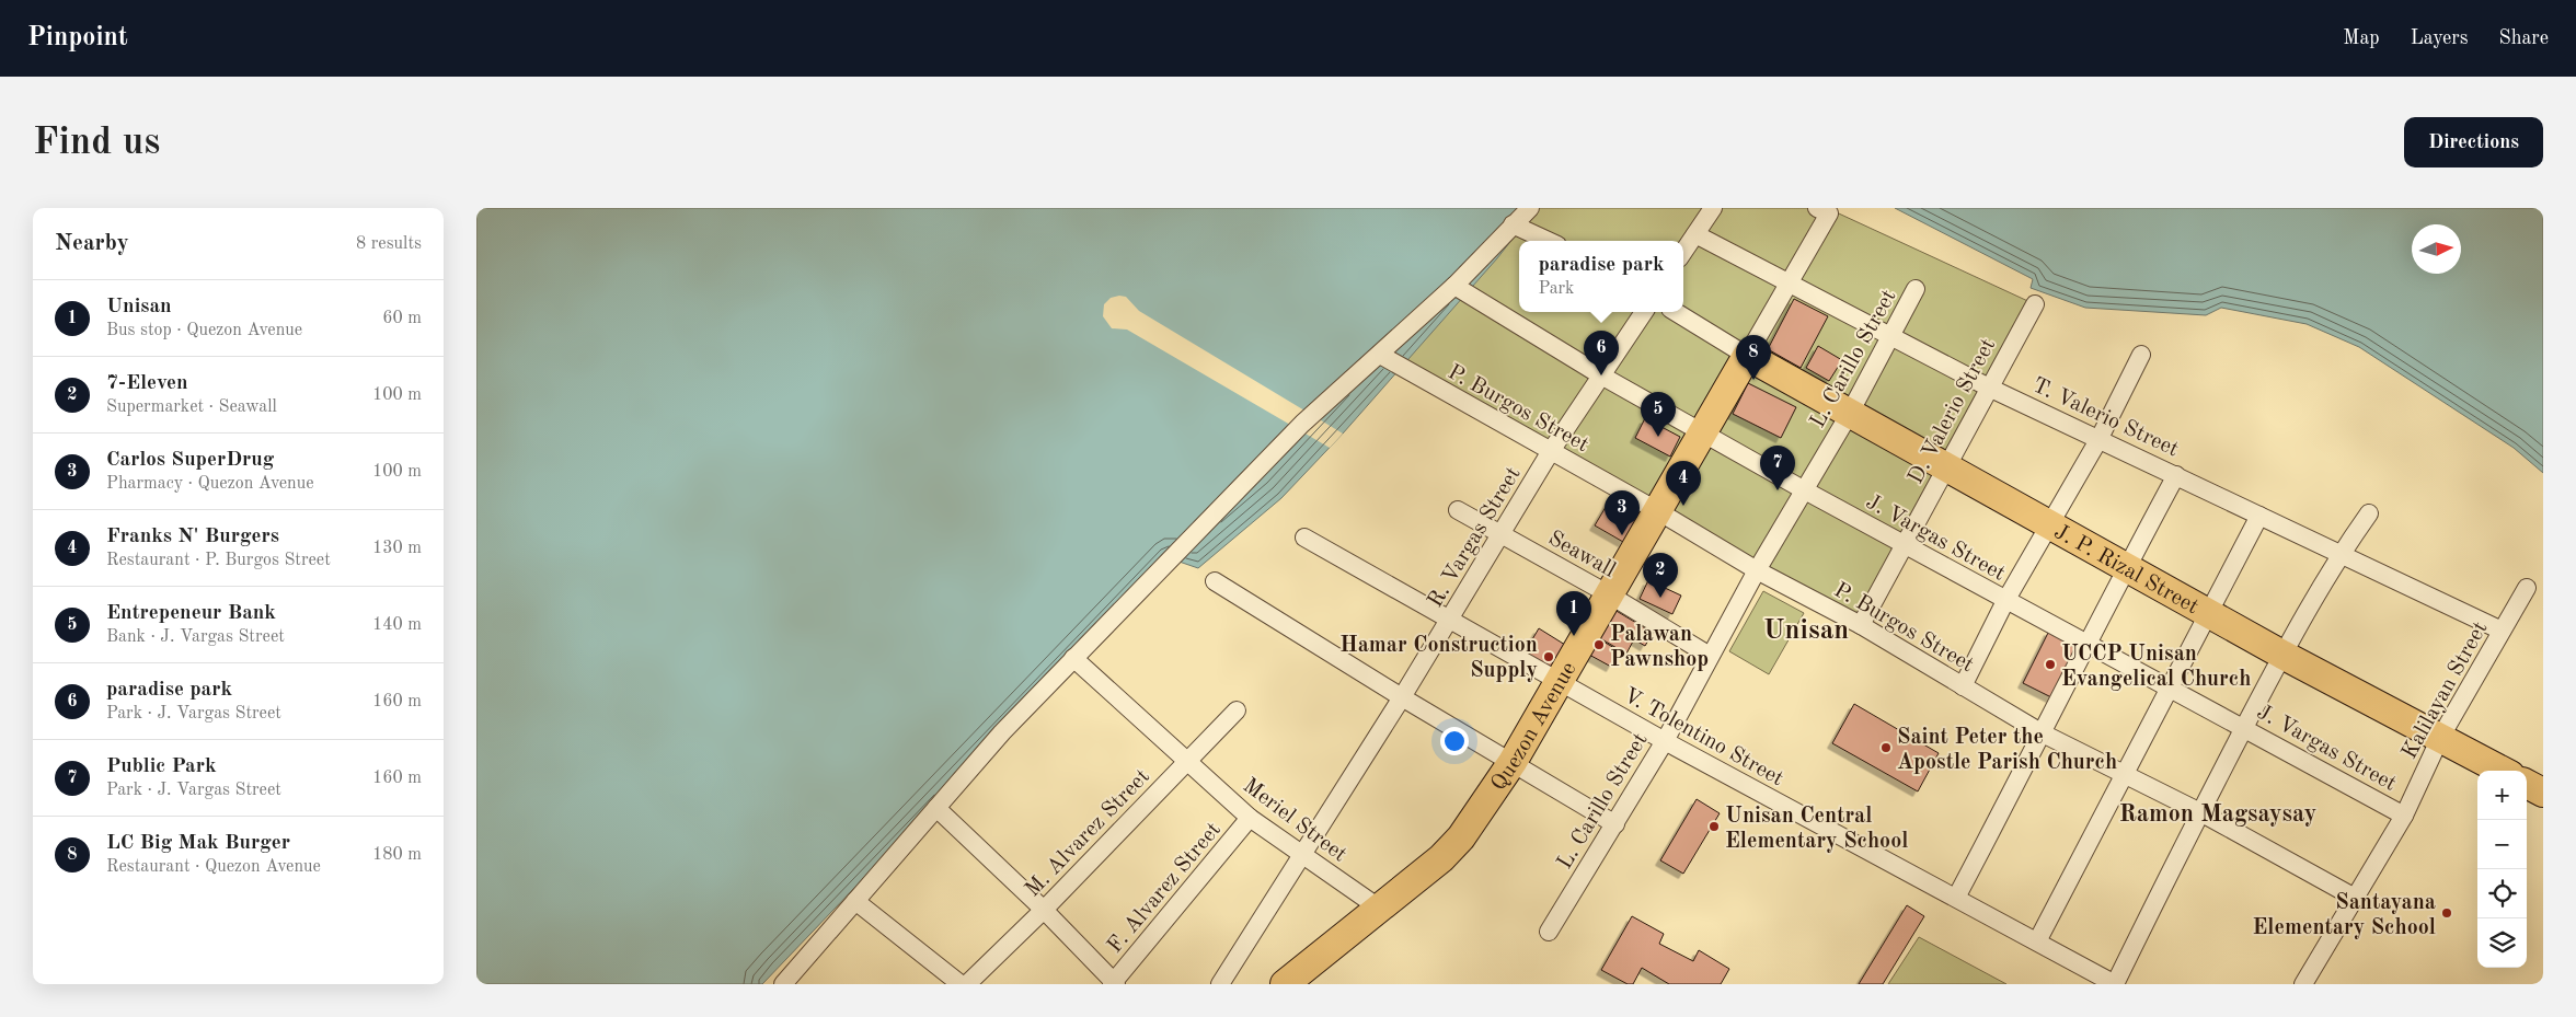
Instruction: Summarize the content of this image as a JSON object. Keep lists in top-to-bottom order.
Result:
{
  "streets": {
    "main road": ["J. P. Rizal Street", "Quezon Avenue"],
    "street": [
      "L. Carillo Street",
      "P. Burgos Street",
      "D. Valerio Street",
      "T. Valerio Street",
      "R. Vargas Street",
      "J. Vargas Street",
      "Seawall",
      "Kalilayan Street",
      "V. Tolentino Street",
      "Meriel Street",
      "M. Alvarez Street",
      "F. Alvarez Street"
    ]
  },
  "crossings": [
    ["L. Carillo Street", "P. Burgos Street"],
    ["L. Carillo Street", "T. Valerio Street"],
    ["L. Carillo Street", "J. Vargas Street"],
    ["L. Carillo Street", "Seawall"],
    ["L. Carillo Street", "J. P. Rizal Street"],
    ["L. Carillo Street", "V. Tolentino Street"],
    ["P. Burgos Street", "D. Valerio Street"],
    ["P. Burgos Street", "R. Vargas Street"],
    ["P. Burgos Street", "Kalilayan Street"],
    ["P. Burgos Street", "Quezon Avenue"],
    ["D. Valerio Street", "T. Valerio Street"],
    ["D. Valerio Street", "J. Vargas Street"],
    ["D. Valerio Street", "J. P. Rizal Street"],
    ["T. Valerio Street", "Kalilayan Street"],
    ["R. Vargas Street", "J. Vargas Street"],
    ["R. Vargas Street", "Seawall"],
    ["R. Vargas Street", "V. Tolentino Street"],
    ["R. Vargas Street", "Meriel Street"],
    ["J. Vargas Street", "Kalilayan Street"],
    ["J. Vargas Street", "Quezon Avenue"],
    ["Seawall", "Quezon Avenue"],
    ["J. P. Rizal Street", "Kalilayan Street"],
    ["J. P. Rizal Street", "Quezon Avenue"],
    ["Quezon Avenue", "V. Tolentino Street"],
    ["Quezon Avenue", "Meriel Street"],
    ["Meriel Street", "M. Alvarez Street"],
    ["Meriel Street", "F. Alvarez Street"]
  ],
  "districts": ["Unisan", "Ramon Magsaysay"],
  "places": [
    "Palawan Pawnshop",
    "Hamar Construction Supply",
    "UCCP Unisan Evangelical Church",
    "Saint Peter the Apostle Parish Church",
    "Unisan Central Elementary School",
    "Santayana Elementary School"
  ],
  "north": "right",
  "page": {
    "header": "Pinpoint",
    "nav": ["Map", "Layers", "Share"],
    "buttons": "Directions",
    "title": "Find us",
    "heading": ["Nearby", "8 results"],
    "popup": ["paradise park", "Park"],
    "list": [
      {
        "mark": "1",
        "name": "Unisan",
        "note": "Bus stop · Quezon Avenue",
        "value": "60 m"
      },
      {
        "mark": "2",
        "name": "7-Eleven",
        "note": "Supermarket · Seawall",
        "value": "100 m"
      },
      {
        "mark": "3",
        "name": "Carlos SuperDrug",
        "note": "Pharmacy · Quezon Avenue",
        "value": "100 m"
      },
      {
        "mark": "4",
        "name": "Franks N' Burgers",
        "note": "Restaurant · P. Burgos Street",
        "value": "130 m"
      },
      {
        "mark": "5",
        "name": "Entrepeneur Bank",
        "note": "Bank · J. Vargas Street",
        "value": "140 m"
      },
      {
        "mark": "6",
        "name": "paradise park",
        "note": "Park · J. Vargas Street",
        "value": "160 m"
      },
      {
        "mark": "7",
        "name": "Public Park",
        "note": "Park · J. Vargas Street",
        "value": "160 m"
      },
      {
        "mark": "8",
        "name": "LC Big Mak Burger",
        "note": "Restaurant · Quezon Avenue",
        "value": "180 m"
      }
    ],
    "pins": [
      "6",
      "8",
      "5",
      "7",
      "4",
      "3",
      "2",
      "1"
    ],
    "map_buttons": ["+", "−"]
  }
}
